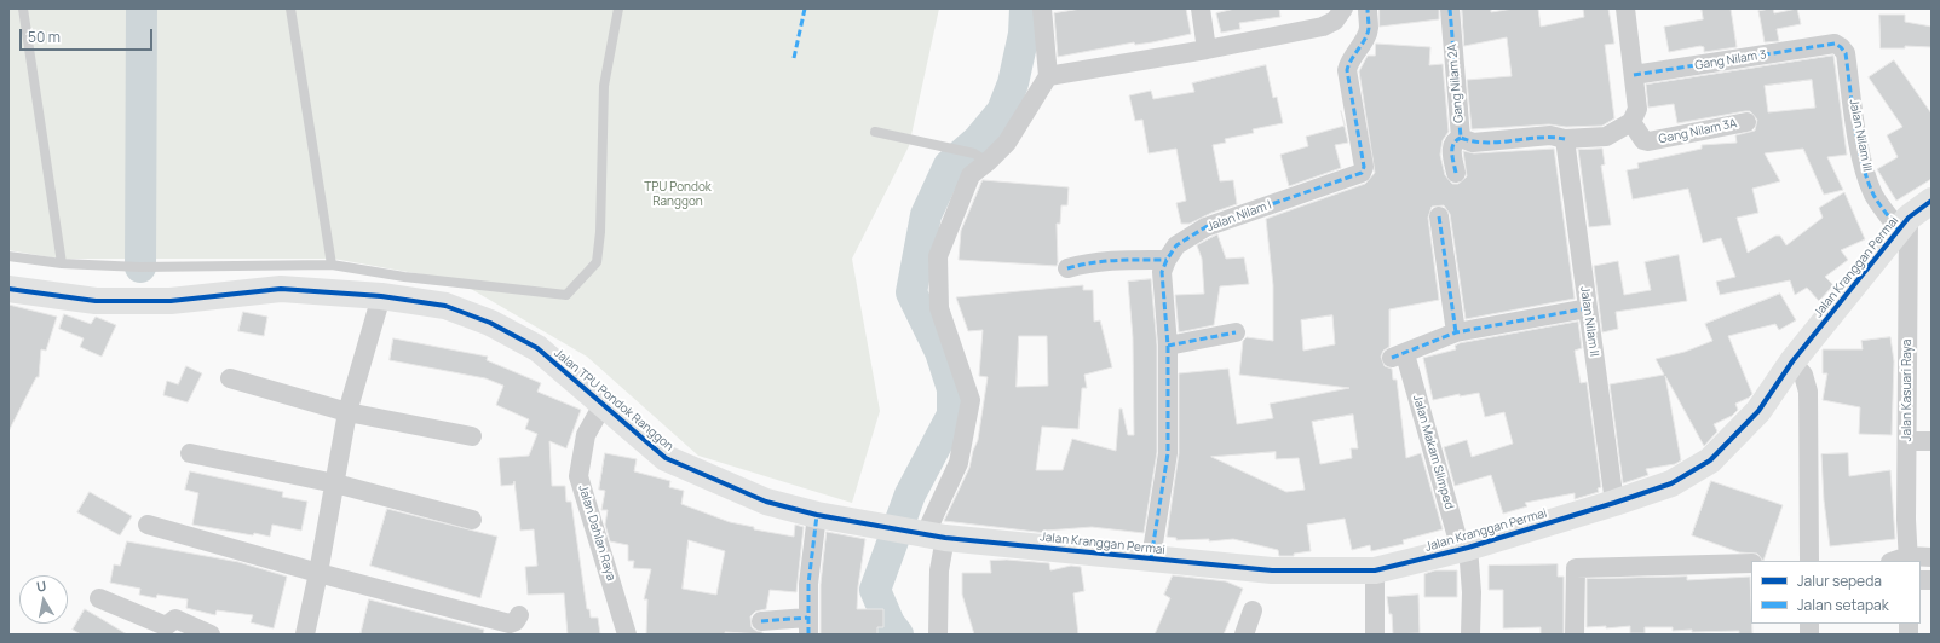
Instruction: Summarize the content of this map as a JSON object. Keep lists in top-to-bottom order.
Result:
{
  "streets": {
    "street": [
      "Gang Nilam 3",
      "Gang Nilam 2A",
      "Gang Nilam 3A",
      "Jalan Nilam III",
      "Jalan Nilam I",
      "Jalan Kranggan Permai",
      "Jalan Nilam II",
      "Jalan Kasuari Raya",
      "Jalan TPU Pondok Ranggon",
      "Jalan Makam Slimped",
      "Jalan Dahlan Raya"
    ]
  },
  "crossings": [
    ["Gang Nilam 3", "Jalan Nilam III"],
    ["Gang Nilam 2A", "Gang Nilam 3A"],
    ["Gang Nilam 2A", "Jalan Nilam II"],
    ["Jalan Nilam III", "Jalan Kranggan Permai"],
    ["Jalan Nilam III", "Jalan Kasuari Raya"],
    ["Jalan Kranggan Permai", "Jalan Nilam II"],
    ["Jalan Kranggan Permai", "Jalan Kasuari Raya"],
    ["Jalan Kranggan Permai", "Jalan TPU Pondok Ranggon"],
    ["Jalan Kranggan Permai", "Jalan Makam Slimped"],
    ["Jalan TPU Pondok Ranggon", "Jalan Dahlan Raya"]
  ],
  "parks": ["TPU Pondok Ranggon"],
  "legend": ["Jalur sepeda", "Jalan setapak"],
  "scale_bar": "50 m",
  "north": "top"
}
